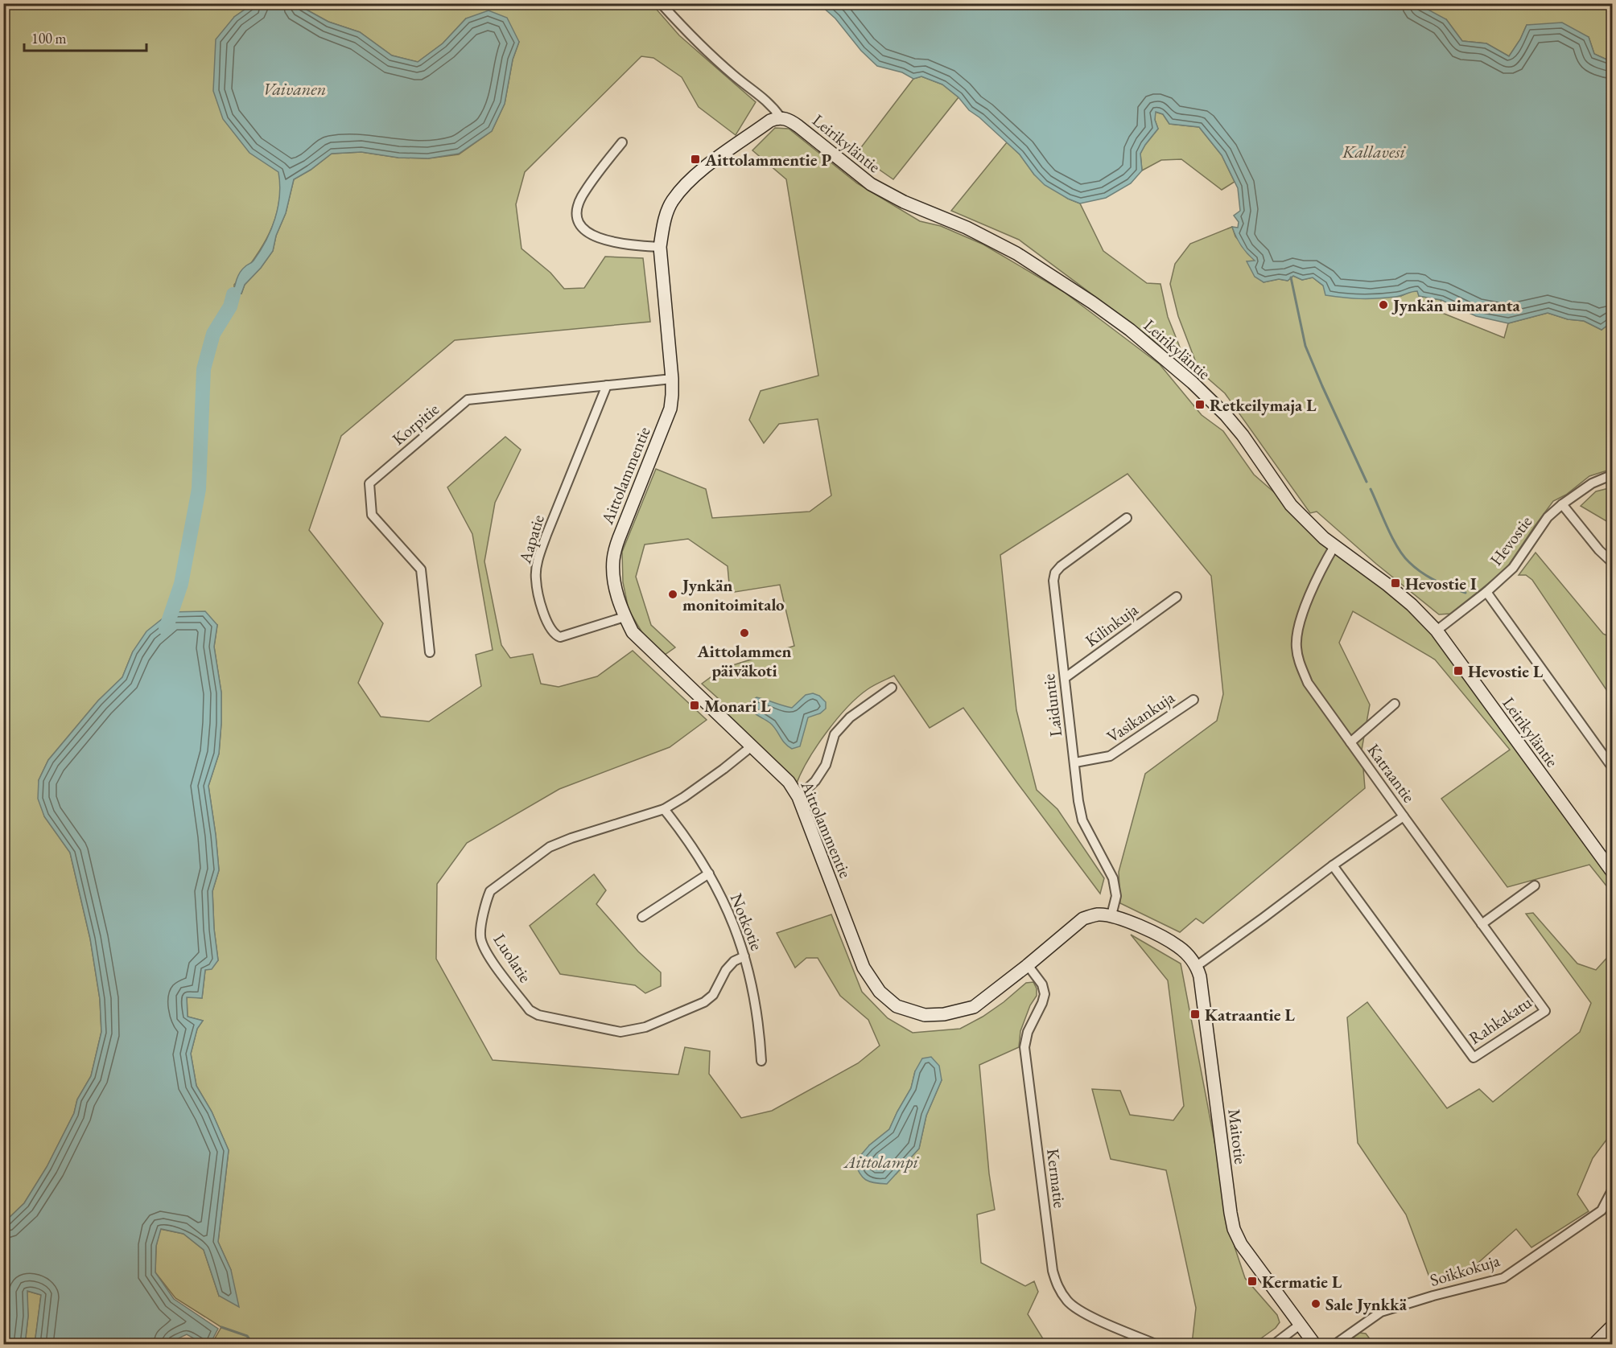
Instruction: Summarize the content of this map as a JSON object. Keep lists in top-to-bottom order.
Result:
{
  "streets": {
    "street": [
      "Leirikyläntie",
      "Korpitie",
      "Aittolammentie",
      "Aapatie",
      "Hevostie",
      "Kilinkuja",
      "Laiduntie",
      "Vasikankuja",
      "Katraantie",
      "Notkotie",
      "Luolatie",
      "Rahkakatu",
      "Maitotie",
      "Kermatie",
      "Soikkokuja"
    ]
  },
  "crossings": [
    ["Leirikyläntie", "Aittolammentie"],
    ["Leirikyläntie", "Hevostie"],
    ["Leirikyläntie", "Katraantie"],
    ["Korpitie", "Aittolammentie"],
    ["Korpitie", "Aapatie"],
    ["Aittolammentie", "Aapatie"],
    ["Aittolammentie", "Laiduntie"],
    ["Aittolammentie", "Katraantie"],
    ["Aittolammentie", "Luolatie"],
    ["Aittolammentie", "Maitotie"],
    ["Aittolammentie", "Kermatie"],
    ["Kilinkuja", "Laiduntie"],
    ["Laiduntie", "Vasikankuja"],
    ["Katraantie", "Rahkakatu"],
    ["Katraantie", "Maitotie"],
    ["Notkotie", "Luolatie"]
  ],
  "water": ["Vaivanen", "Kallavesi", "Aittolampi"],
  "places": {
    "transit": [
      "Aittolammentie P",
      "Retkeilymaja L",
      "Hevostie I",
      "Hevostie L",
      "Monari L",
      "Katraantie L",
      "Kermatie L"
    ],
    "other": [
      "Jynkän uimaranta",
      "Jynkän monitoimitalo",
      "Aittolammen päiväkoti",
      "Sale Jynkkä"
    ]
  },
  "scale_bar": "100 m"
}
